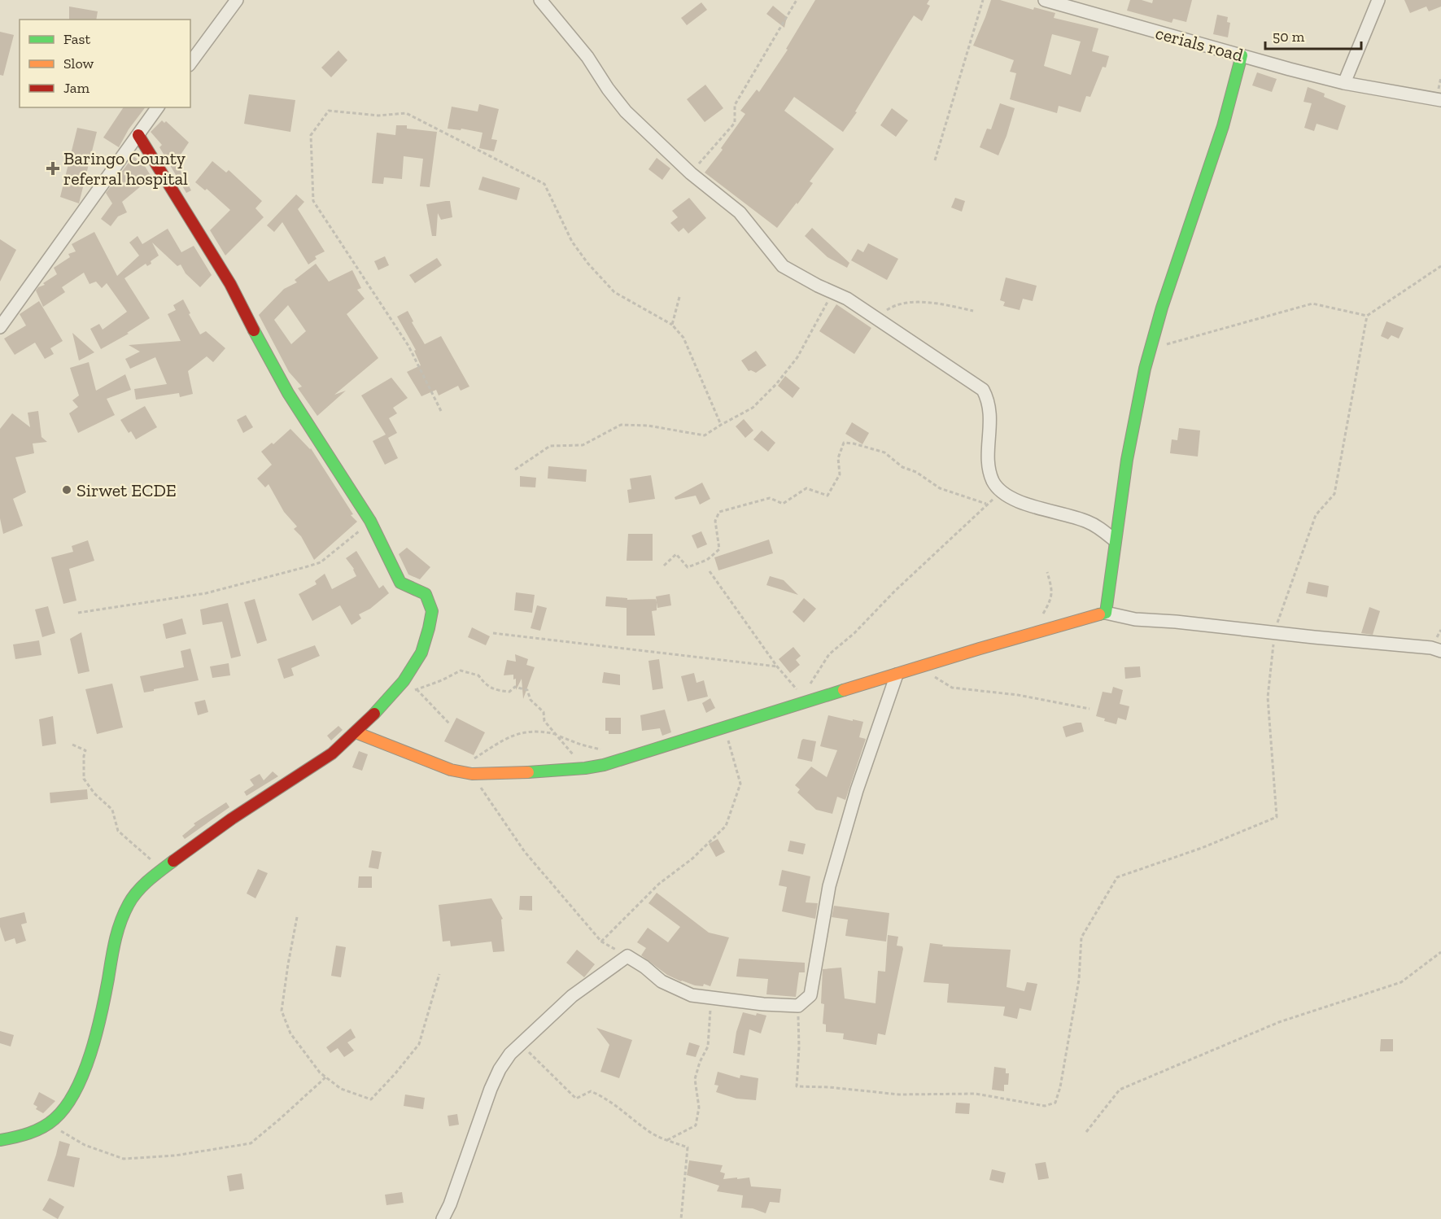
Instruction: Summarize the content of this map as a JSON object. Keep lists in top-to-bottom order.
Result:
{
  "streets": {
    "street": ["cerials road"]
  },
  "places": {
    "health": ["Baringo County referral hospital"],
    "other": ["Sirwet ECDE"]
  },
  "legend": ["Fast", "Slow", "Jam"],
  "scale_bar": "50 m"
}
